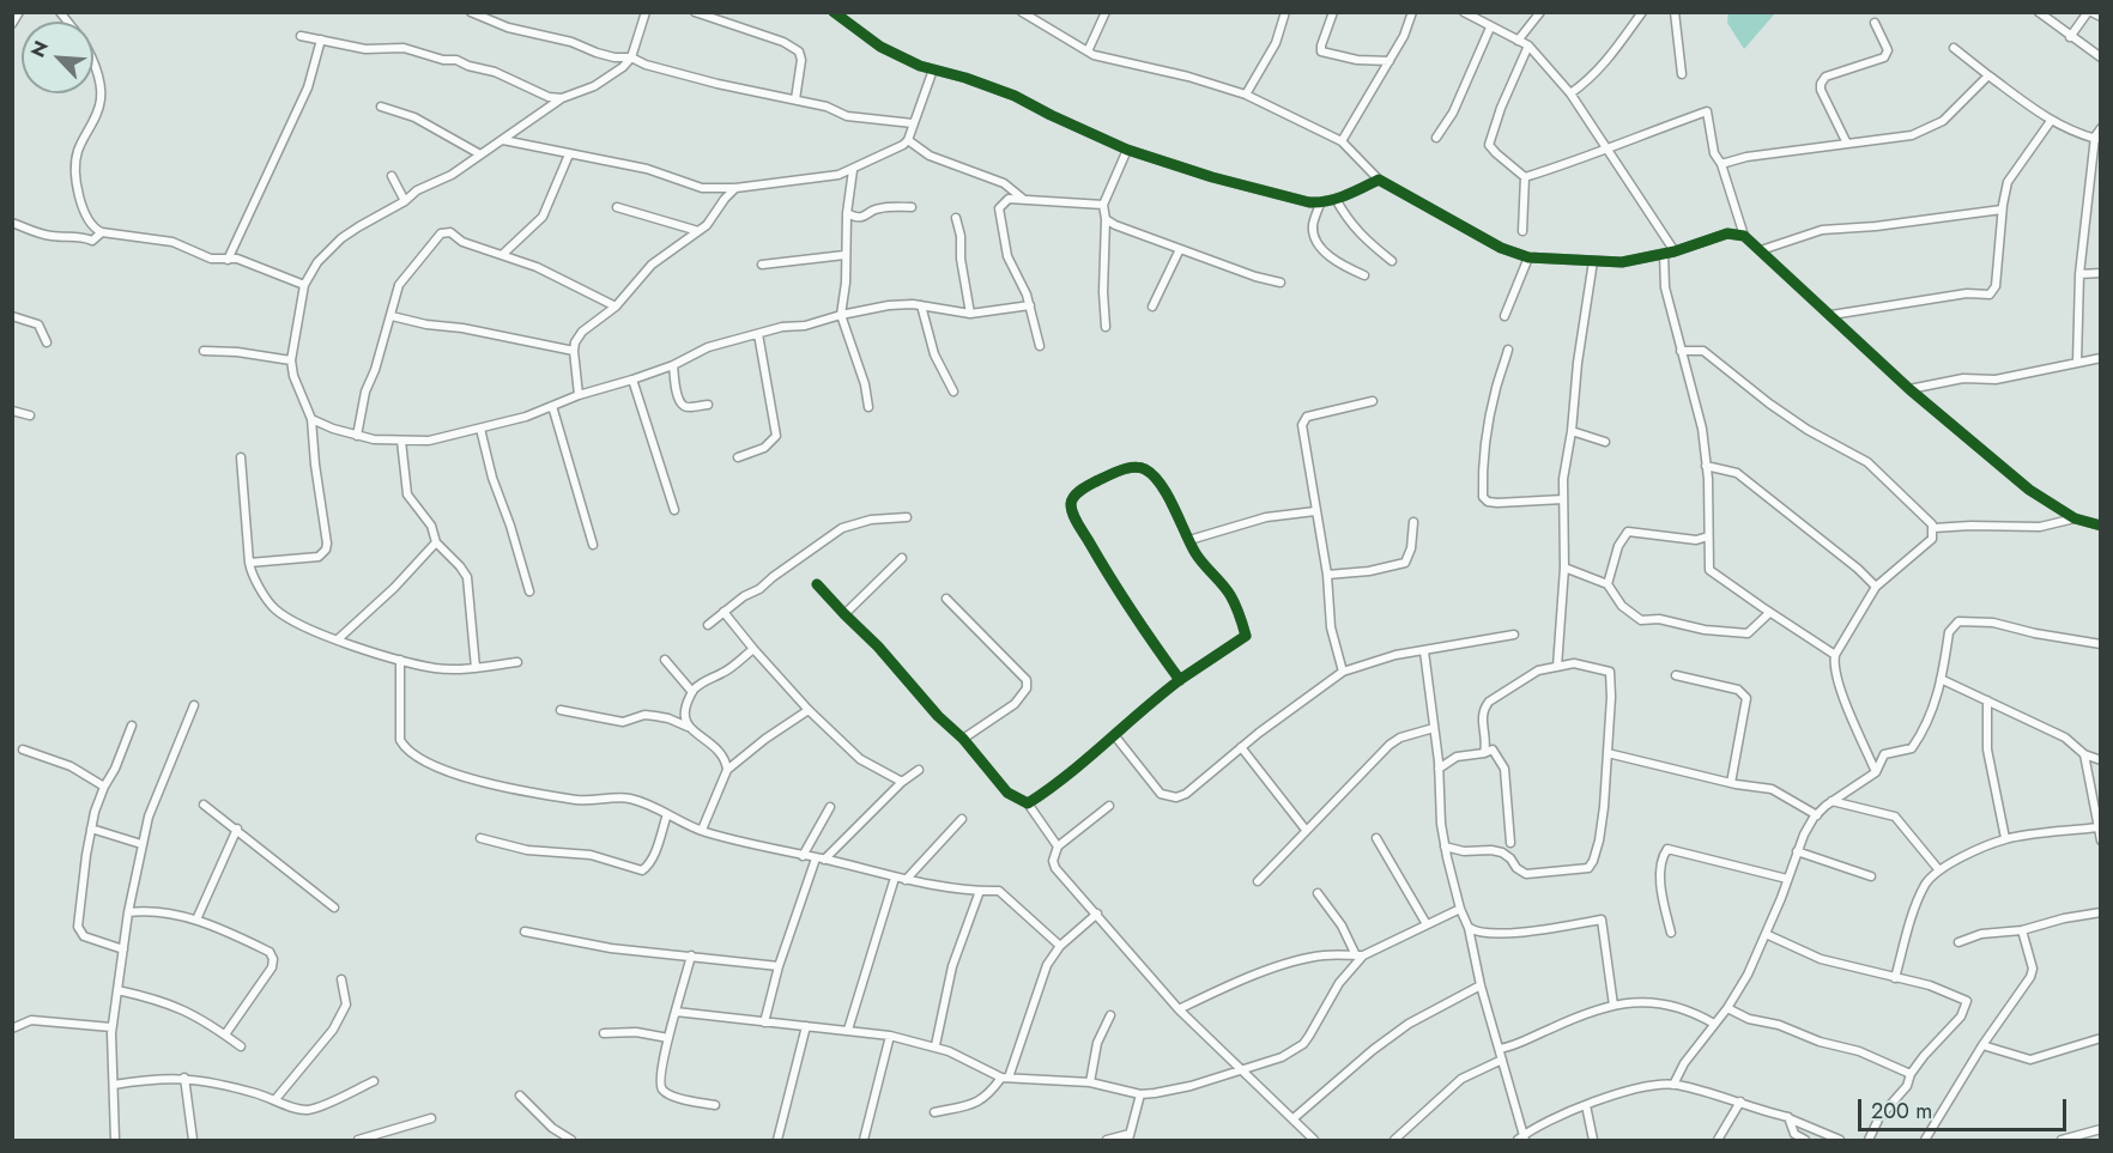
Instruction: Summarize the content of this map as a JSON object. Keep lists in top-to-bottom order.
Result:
{
  "scale_bar": "200 m",
  "north": "top left"
}
